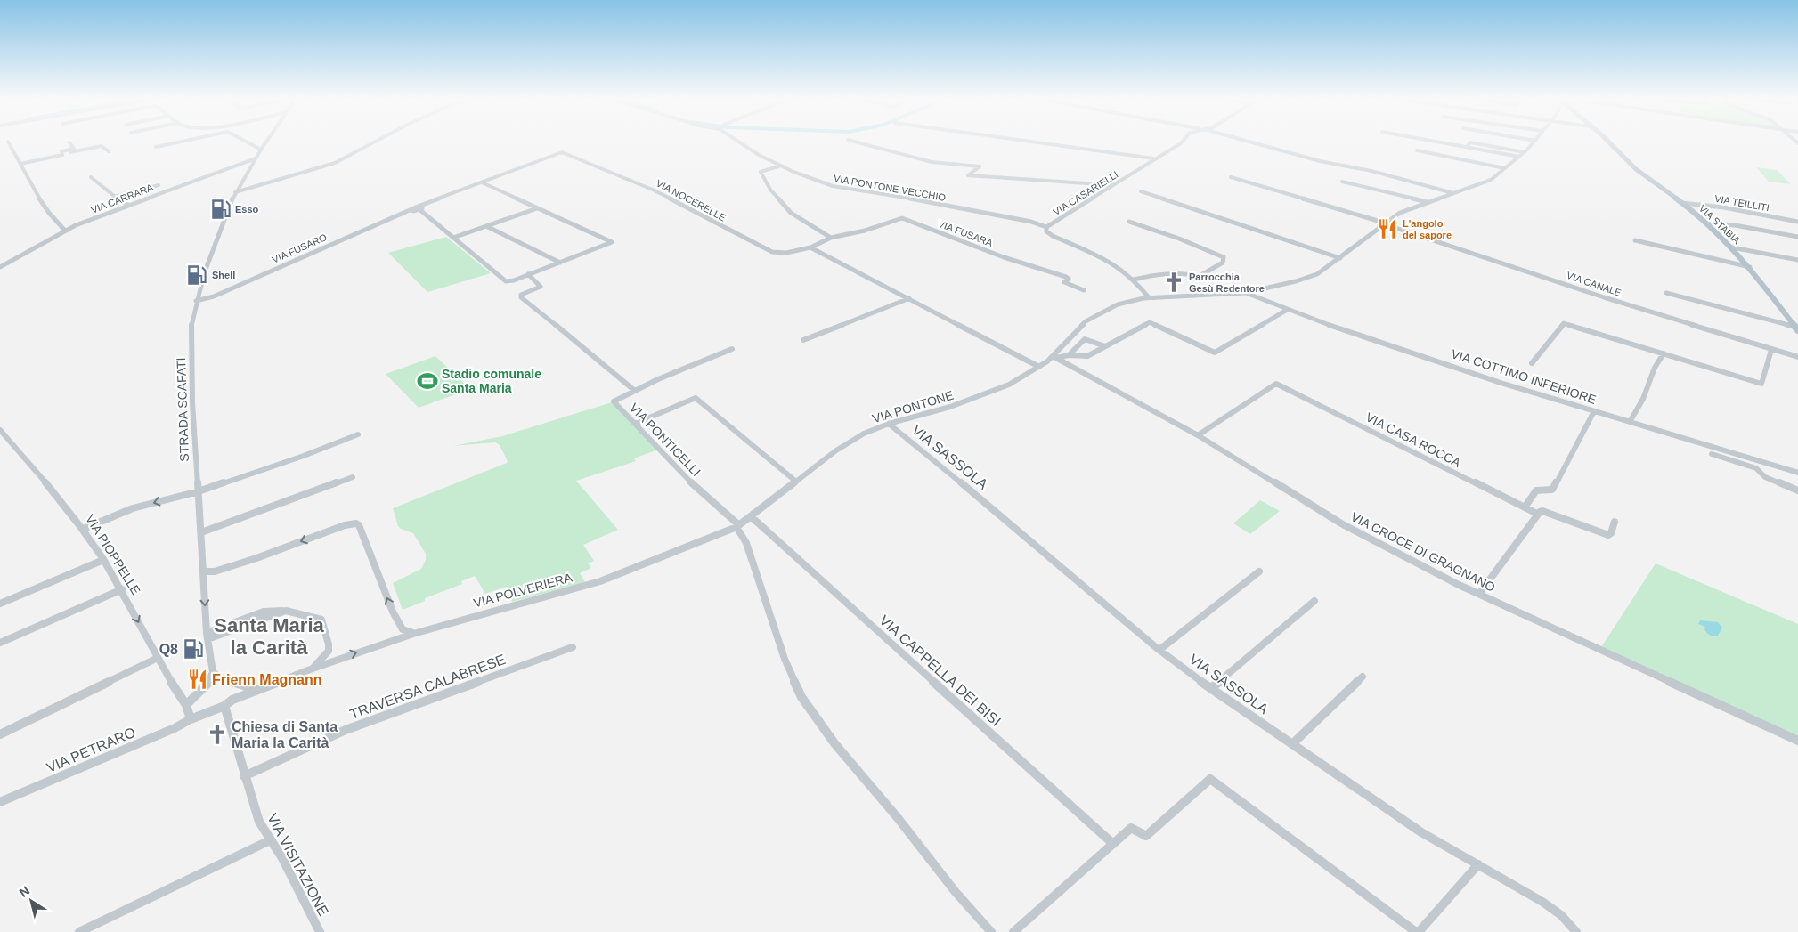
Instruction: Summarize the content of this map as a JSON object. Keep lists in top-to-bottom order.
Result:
{
  "streets": {
    "main road": ["VIA STABIA"],
    "street": [
      "VIA PONTONE VECCHIO",
      "VIA CASARIELLI",
      "VIA CARRARA",
      "VIA NOCERELLE",
      "VIA TEILLITI",
      "VIA FUSARA",
      "VIA FUSARO",
      "VIA CANALE",
      "VIA COTTIMO INFERIORE",
      "VIA PONTONE",
      "STRADA SCAFATI",
      "VIA PONTICELLI",
      "VIA CASA ROCCA",
      "VIA SASSOLA",
      "VIA CROCE DI GRAGNANO",
      "VIA PIOPPELLE",
      "VIA POLVERIERA",
      "VIA CAPPELLA DEI BISI",
      "TRAVERSA CALABRESE",
      "VIA PETRARO",
      "VIA VISITAZIONE"
    ]
  },
  "crossings": [
    ["VIA PONTONE VECCHIO", "VIA CASARIELLI"],
    ["VIA CARRARA", "STRADA SCAFATI"],
    ["VIA NOCERELLE", "VIA FUSARA"],
    ["VIA NOCERELLE", "VIA FUSARO"],
    ["VIA TEILLITI", "VIA STABIA"],
    ["VIA FUSARO", "STRADA SCAFATI"],
    ["VIA COTTIMO INFERIORE", "VIA PONTONE"],
    ["VIA PONTONE", "VIA PONTICELLI"],
    ["VIA PONTONE", "VIA SASSOLA"],
    ["VIA PONTONE", "VIA CROCE DI GRAGNANO"],
    ["VIA PONTONE", "VIA POLVERIERA"],
    ["VIA PONTONE", "VIA CAPPELLA DEI BISI"],
    ["VIA PONTICELLI", "VIA POLVERIERA"],
    ["VIA CASA ROCCA", "VIA CROCE DI GRAGNANO"],
    ["VIA PIOPPELLE", "VIA PETRARO"],
    ["VIA POLVERIERA", "VIA PETRARO"],
    ["TRAVERSA CALABRESE", "VIA VISITAZIONE"],
    ["VIA PETRARO", "VIA VISITAZIONE"]
  ],
  "districts": ["Santa Maria la Carità"],
  "places": {
    "fuel station": ["Esso", "Shell", "Q8"],
    "restaurant": ["L'angolo del sapore", "Frienn Magnann"],
    "church": ["Parrocchia Gesù Redentore", "Chiesa di Santa Maria la Carità"],
    "sports": ["Stadio comunale Santa Maria"]
  },
  "north": "top left"
}
